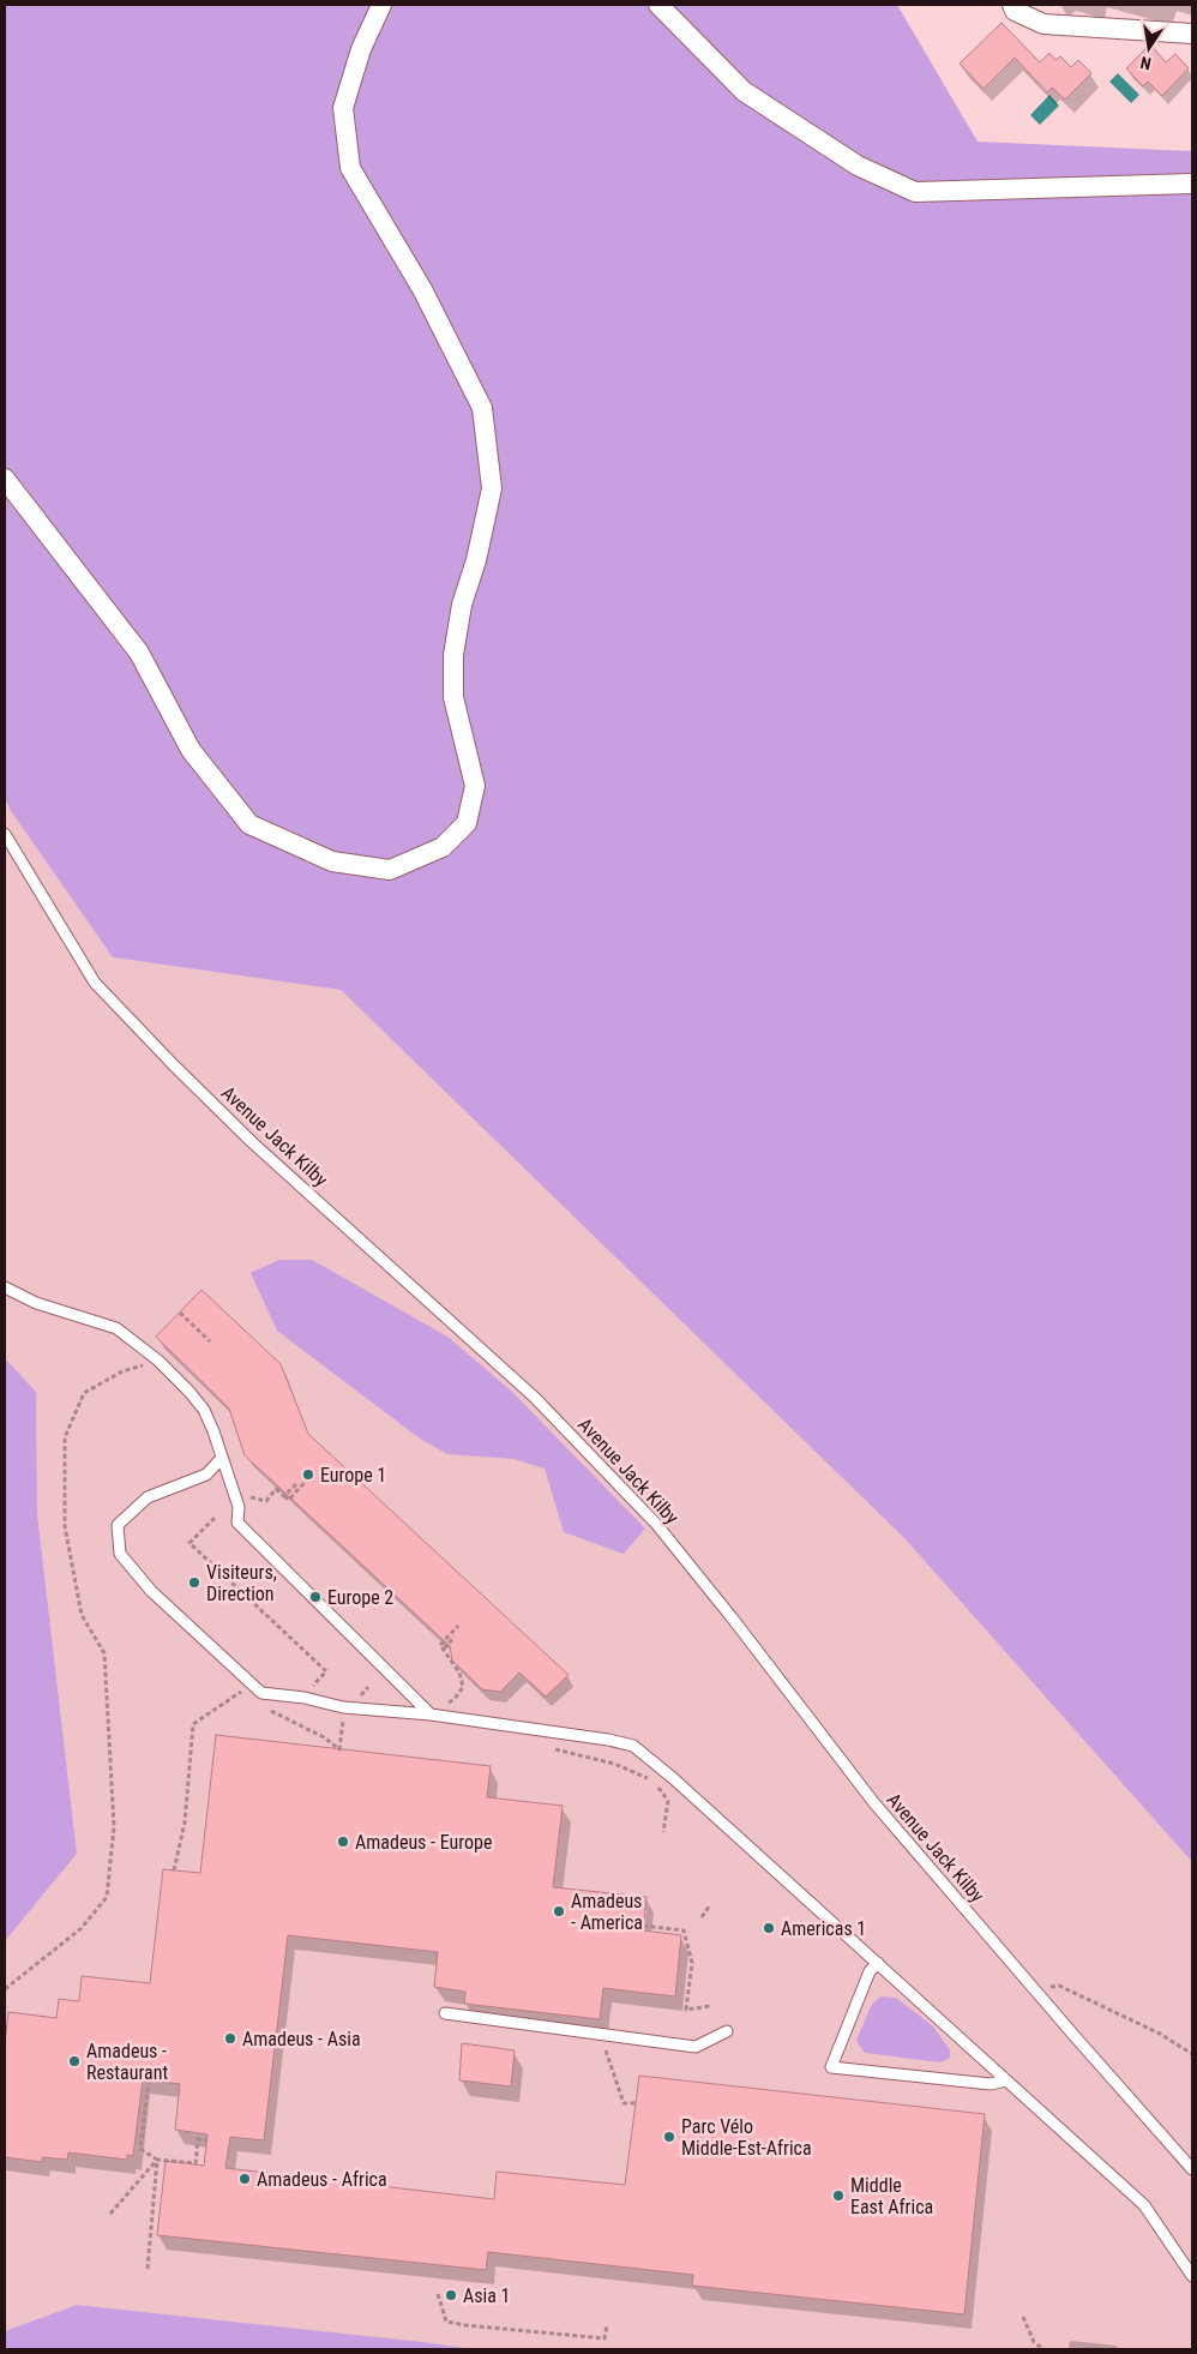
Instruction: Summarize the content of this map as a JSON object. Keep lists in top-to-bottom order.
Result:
{
  "streets": {
    "lane": ["Avenue Jack Kilby"]
  },
  "places": [
    "Europe 1",
    "Visiteurs, Direction",
    "Europe 2",
    "Amadeus - Europe",
    "Amadeus - America",
    "Americas 1",
    "Amadeus - Asia",
    "Amadeus - Restaurant",
    "Parc Vélo Middle-Est-Africa",
    "Amadeus - Africa",
    "Middle East Africa",
    "Asia 1"
  ],
  "north": "bottom"
}
